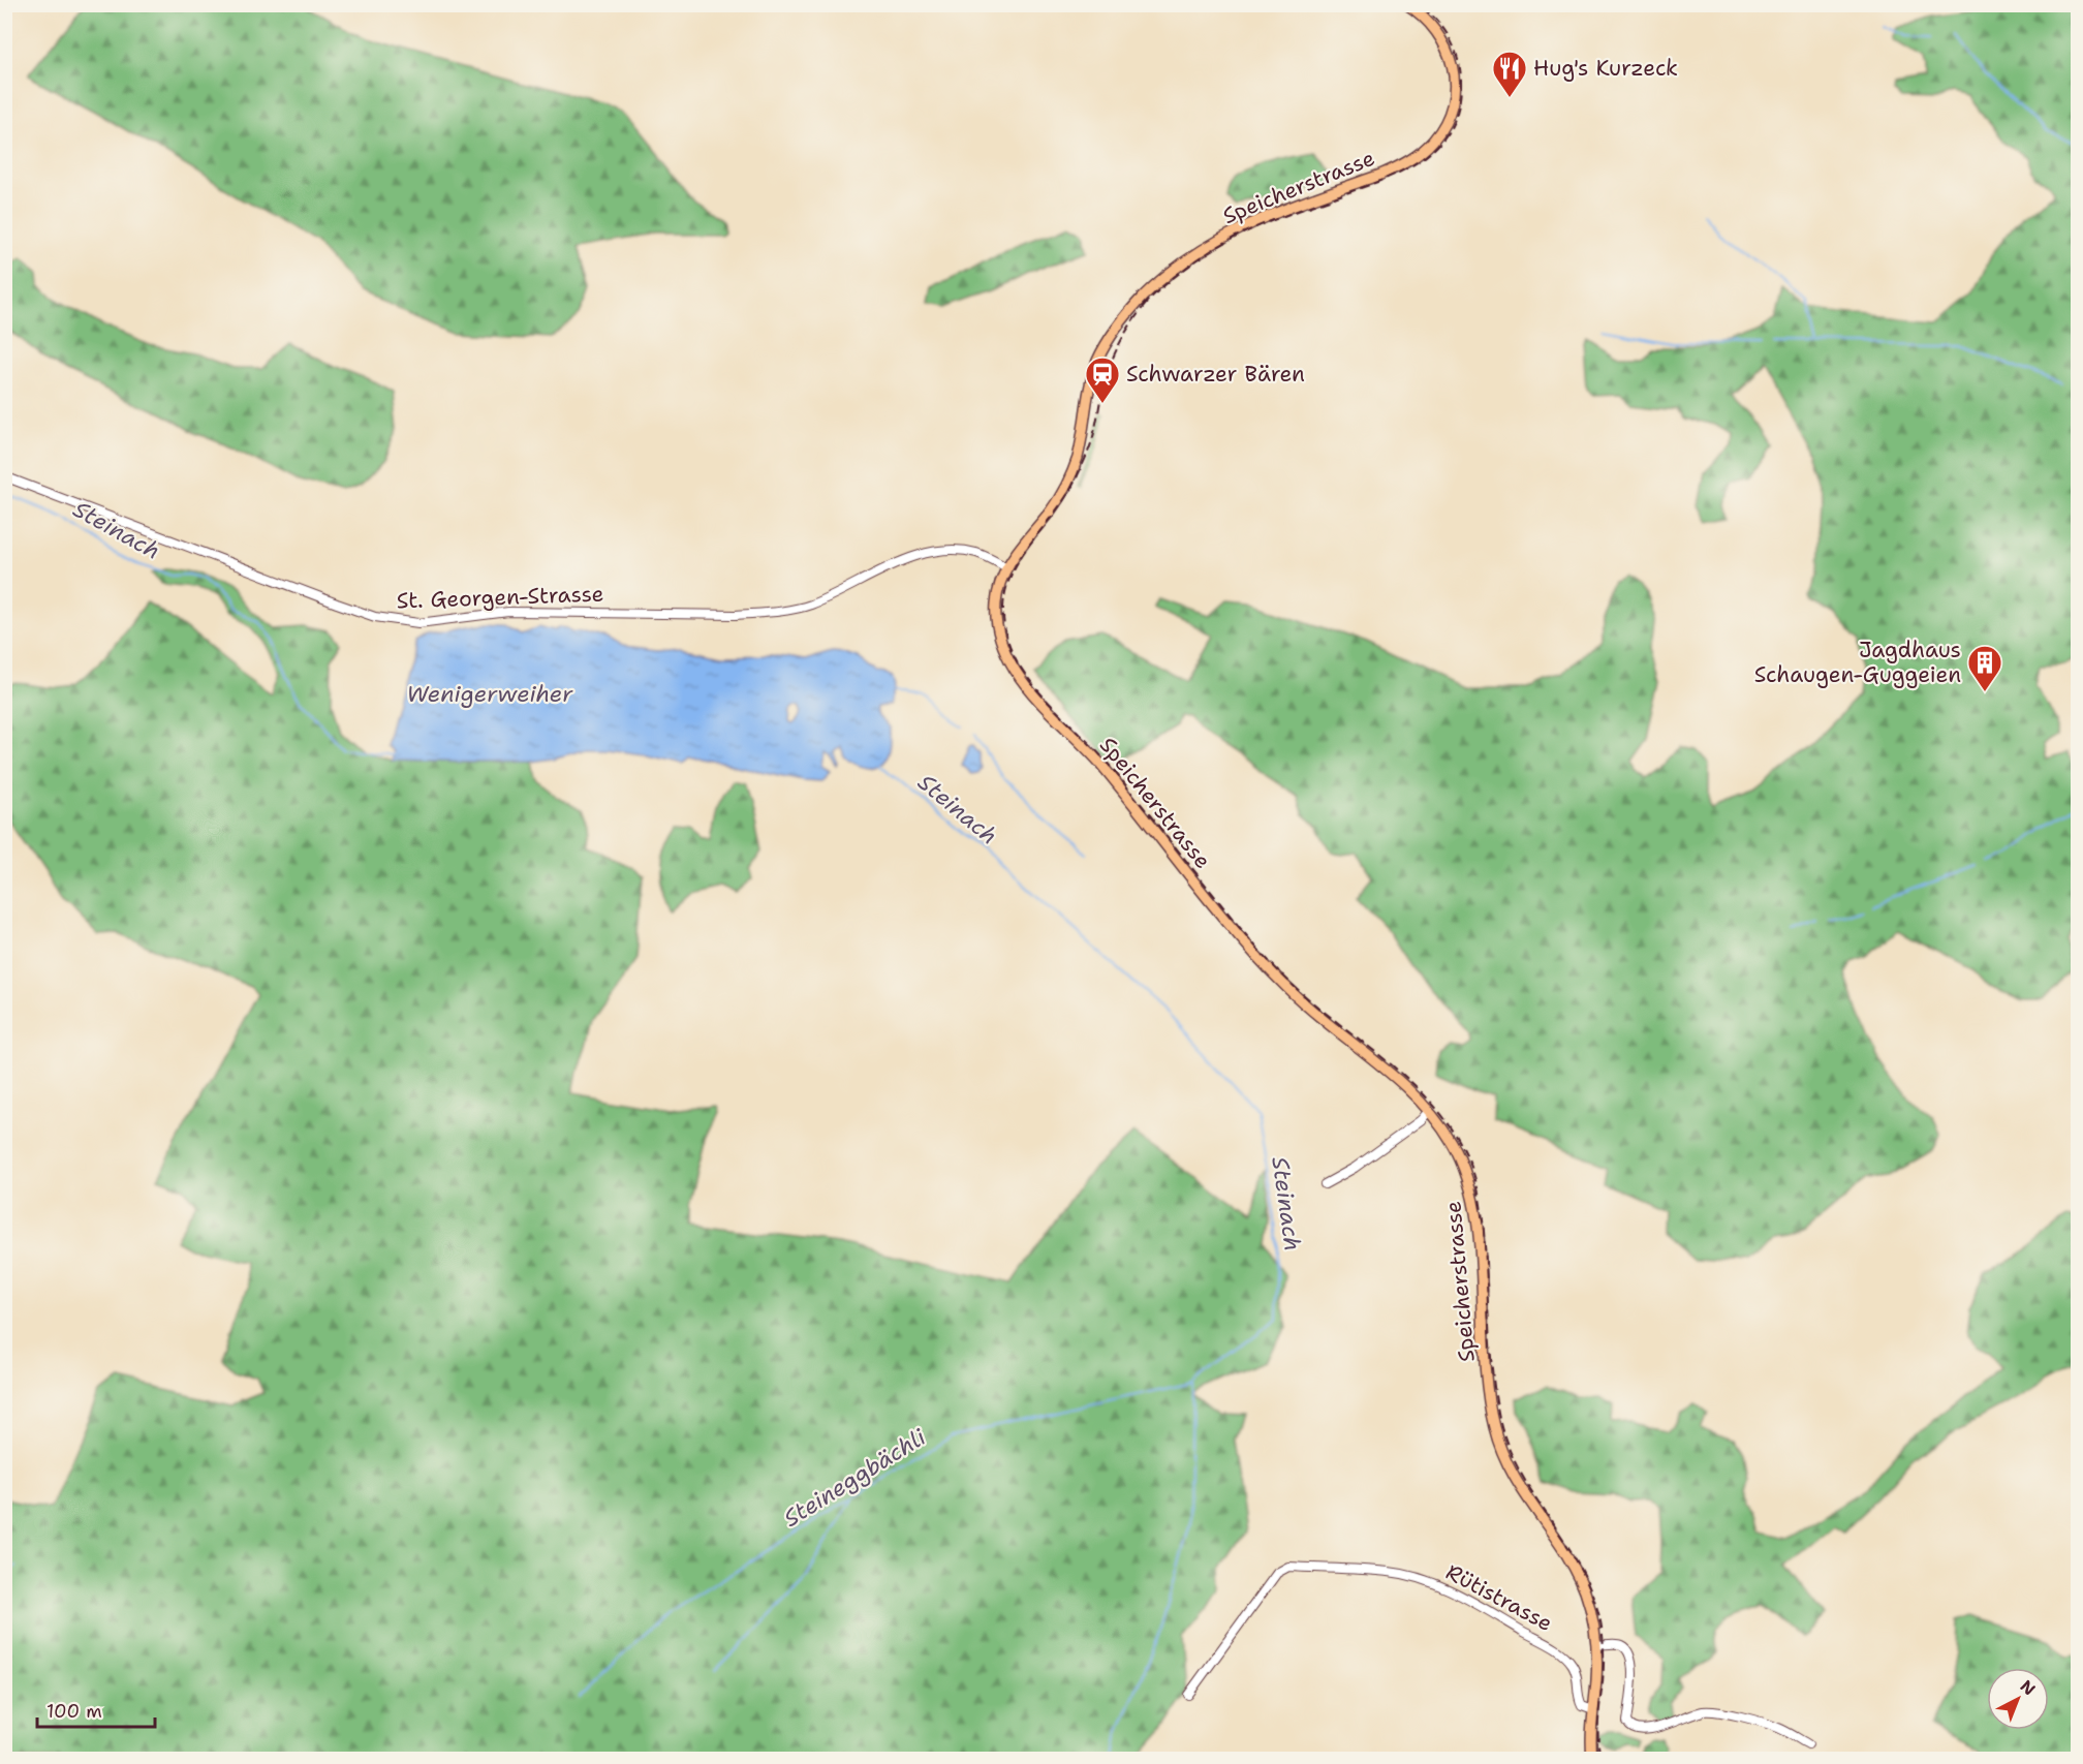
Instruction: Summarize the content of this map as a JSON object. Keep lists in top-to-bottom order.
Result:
{
  "streets": {
    "main road": ["Speicherstrasse"],
    "street": ["St. Georgen-Strasse", "Rütistrasse"]
  },
  "crossings": [
    ["Speicherstrasse", "St. Georgen-Strasse"],
    ["Speicherstrasse", "Rütistrasse"]
  ],
  "water": ["Steinach", "Wenigerweiher", "Steineggbächli"],
  "places": {
    "restaurant": ["Hug's Kurzeck"],
    "station": ["Schwarzer Bären"],
    "building": ["Jagdhaus Schaugen-Guggeien"]
  },
  "scale_bar": "100 m",
  "north": "top right"
}
